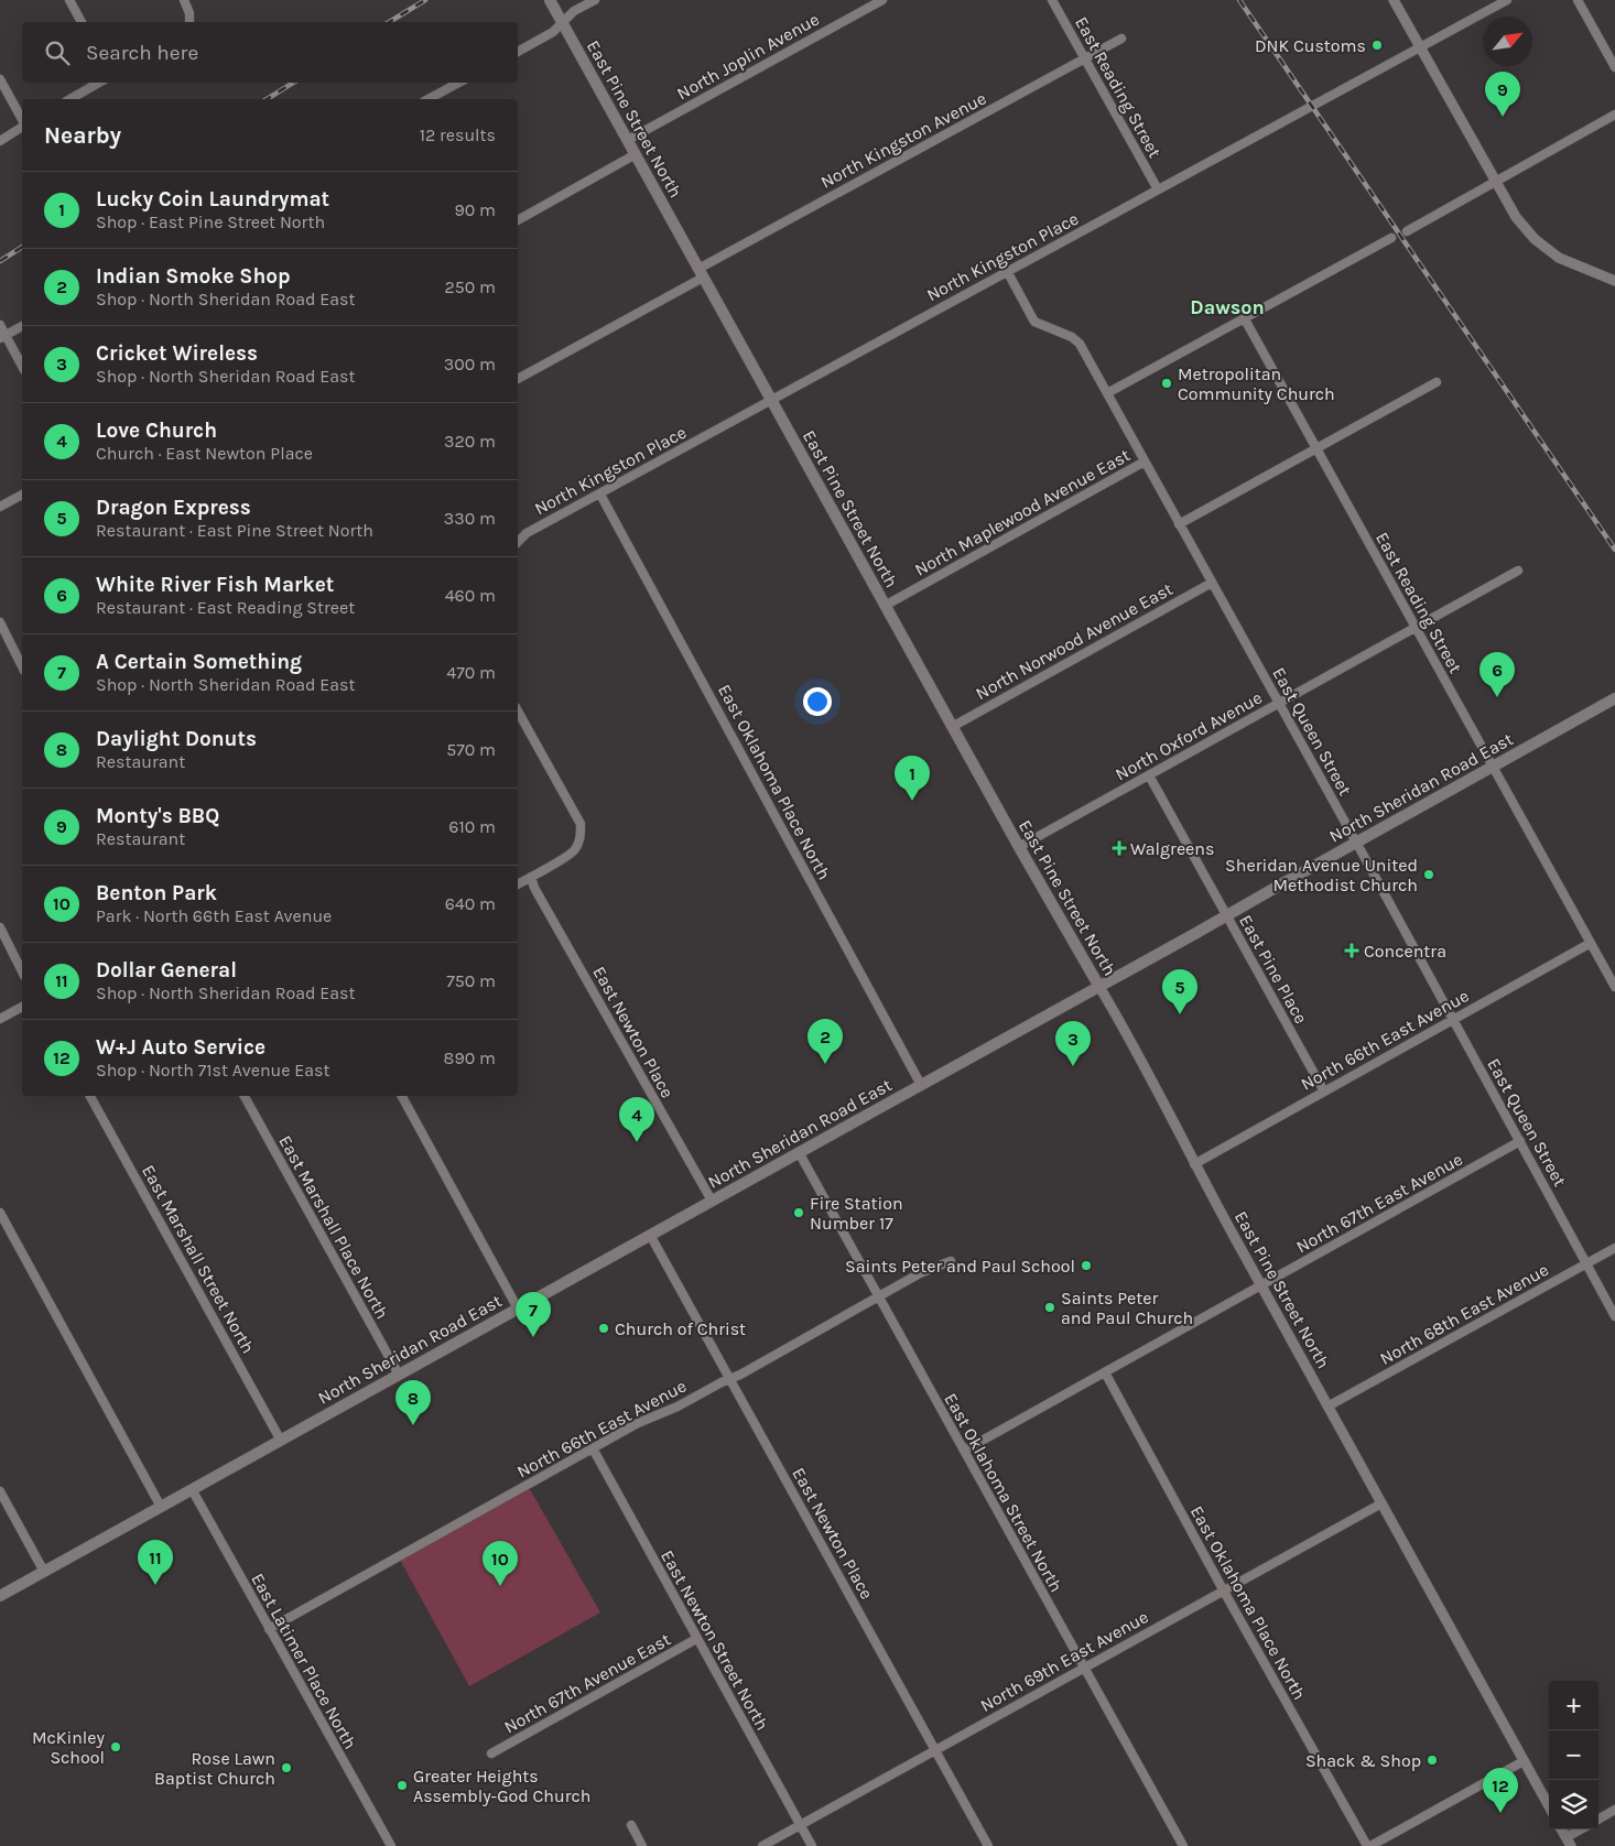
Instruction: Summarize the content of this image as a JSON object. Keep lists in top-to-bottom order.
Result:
{
  "streets": {
    "main road": ["East Pine Street North", "North Sheridan Road East"],
    "street": [
      "North Joplin Avenue",
      "East Reading Street",
      "North Kingston Avenue",
      "North Kingston Place",
      "North Maplewood Avenue East",
      "North Norwood Avenue East",
      "East Queen Street",
      "North Oxford Avenue",
      "East Oklahoma Place North",
      "East Pine Place",
      "East Newton Place",
      "North 66th East Avenue",
      "North 67th East Avenue",
      "East Marshall Place North",
      "East Marshall Street North",
      "North 68th East Avenue",
      "East Oklahoma Street North",
      "East Newton Street North",
      "East Latimer Place North",
      "North 69th East Avenue",
      "North 67th Avenue East"
    ]
  },
  "crossings": [
    ["North Joplin Avenue", "East Pine Street North"],
    ["East Reading Street", "North Kingston Avenue"],
    ["East Reading Street", "North Kingston Place"],
    ["East Reading Street", "North Oxford Avenue"],
    ["East Reading Street", "North Sheridan Road East"],
    ["East Reading Street", "North 66th East Avenue"],
    ["East Pine Street North", "North Kingston Avenue"],
    ["East Pine Street North", "North Kingston Place"],
    ["East Pine Street North", "North Maplewood Avenue East"],
    ["East Pine Street North", "North Norwood Avenue East"],
    ["East Pine Street North", "North Oxford Avenue"],
    ["East Pine Street North", "North Sheridan Road East"],
    ["East Pine Street North", "North 66th East Avenue"],
    ["East Pine Street North", "North 67th East Avenue"],
    ["East Pine Street North", "North 68th East Avenue"],
    ["East Pine Street North", "North 69th East Avenue"],
    ["North Kingston Place", "East Queen Street"],
    ["North Kingston Place", "East Oklahoma Place North"],
    ["North Maplewood Avenue East", "East Queen Street"],
    ["North Norwood Avenue East", "East Queen Street"],
    ["East Queen Street", "North Oxford Avenue"],
    ["East Queen Street", "North Sheridan Road East"],
    ["East Queen Street", "North 66th East Avenue"],
    ["East Queen Street", "North 67th East Avenue"],
    ["East Queen Street", "North 68th East Avenue"],
    ["North Oxford Avenue", "East Pine Place"],
    ["East Oklahoma Place North", "North Sheridan Road East"],
    ["East Oklahoma Place North", "North 67th East Avenue"],
    ["East Oklahoma Place North", "North 69th East Avenue"],
    ["North Sheridan Road East", "East Pine Place"],
    ["North Sheridan Road East", "East Newton Place"],
    ["North Sheridan Road East", "East Marshall Place North"],
    ["North Sheridan Road East", "East Marshall Street North"],
    ["North Sheridan Road East", "East Oklahoma Street North"],
    ["North Sheridan Road East", "East Latimer Place North"],
    ["East Pine Place", "North 66th East Avenue"],
    ["East Newton Place", "North 66th East Avenue"],
    ["East Newton Place", "North 69th East Avenue"],
    ["North 66th East Avenue", "East Oklahoma Street North"],
    ["North 66th East Avenue", "East Newton Street North"],
    ["North 66th East Avenue", "East Latimer Place North"],
    ["North 67th East Avenue", "East Oklahoma Street North"],
    ["East Oklahoma Street North", "North 69th East Avenue"],
    ["East Newton Street North", "North 69th East Avenue"],
    ["East Newton Street North", "North 67th Avenue East"]
  ],
  "districts": ["Dawson"],
  "places": {
    "other": [
      "DNK Customs",
      "Metropolitan Community Church",
      "Sheridan Avenue United Methodist Church",
      "Fire Station Number 17",
      "Saints Peter and Paul School",
      "Saints Peter and Paul Church",
      "Church of Christ",
      "McKinley School",
      "Shack & Shop",
      "Rose Lawn Baptist Church",
      "Greater Heights Assembly-God Church"
    ],
    "health": ["Walgreens", "Concentra"]
  },
  "north": "top right",
  "page": {
    "search": "Search here",
    "pins": [
      "9",
      "6",
      "1",
      "5",
      "2",
      "3",
      "4",
      "7",
      "8",
      "11",
      "10",
      "12"
    ],
    "heading": ["Nearby", "12 results"],
    "list": [
      {
        "mark": "1",
        "name": "Lucky Coin Laundrymat",
        "note": "Shop · East Pine Street North",
        "value": "90 m"
      },
      {
        "mark": "2",
        "name": "Indian Smoke Shop",
        "note": "Shop · North Sheridan Road East",
        "value": "250 m"
      },
      {
        "mark": "3",
        "name": "Cricket Wireless",
        "note": "Shop · North Sheridan Road East",
        "value": "300 m"
      },
      {
        "mark": "4",
        "name": "Love Church",
        "note": "Church · East Newton Place",
        "value": "320 m"
      },
      {
        "mark": "5",
        "name": "Dragon Express",
        "note": "Restaurant · East Pine Street North",
        "value": "330 m"
      },
      {
        "mark": "6",
        "name": "White River Fish Market",
        "note": "Restaurant · East Reading Street",
        "value": "460 m"
      },
      {
        "mark": "7",
        "name": "A Certain Something",
        "note": "Shop · North Sheridan Road East",
        "value": "470 m"
      },
      {
        "mark": "8",
        "name": "Daylight Donuts",
        "note": "Restaurant",
        "value": "570 m"
      },
      {
        "mark": "9",
        "name": "Monty's BBQ",
        "note": "Restaurant",
        "value": "610 m"
      },
      {
        "mark": "10",
        "name": "Benton Park",
        "note": "Park · North 66th East Avenue",
        "value": "640 m"
      },
      {
        "mark": "11",
        "name": "Dollar General",
        "note": "Shop · North Sheridan Road East",
        "value": "750 m"
      },
      {
        "mark": "12",
        "name": "W+J Auto Service",
        "note": "Shop · North 71st Avenue East",
        "value": "890 m"
      }
    ],
    "map_buttons": ["+", "−"]
  }
}
